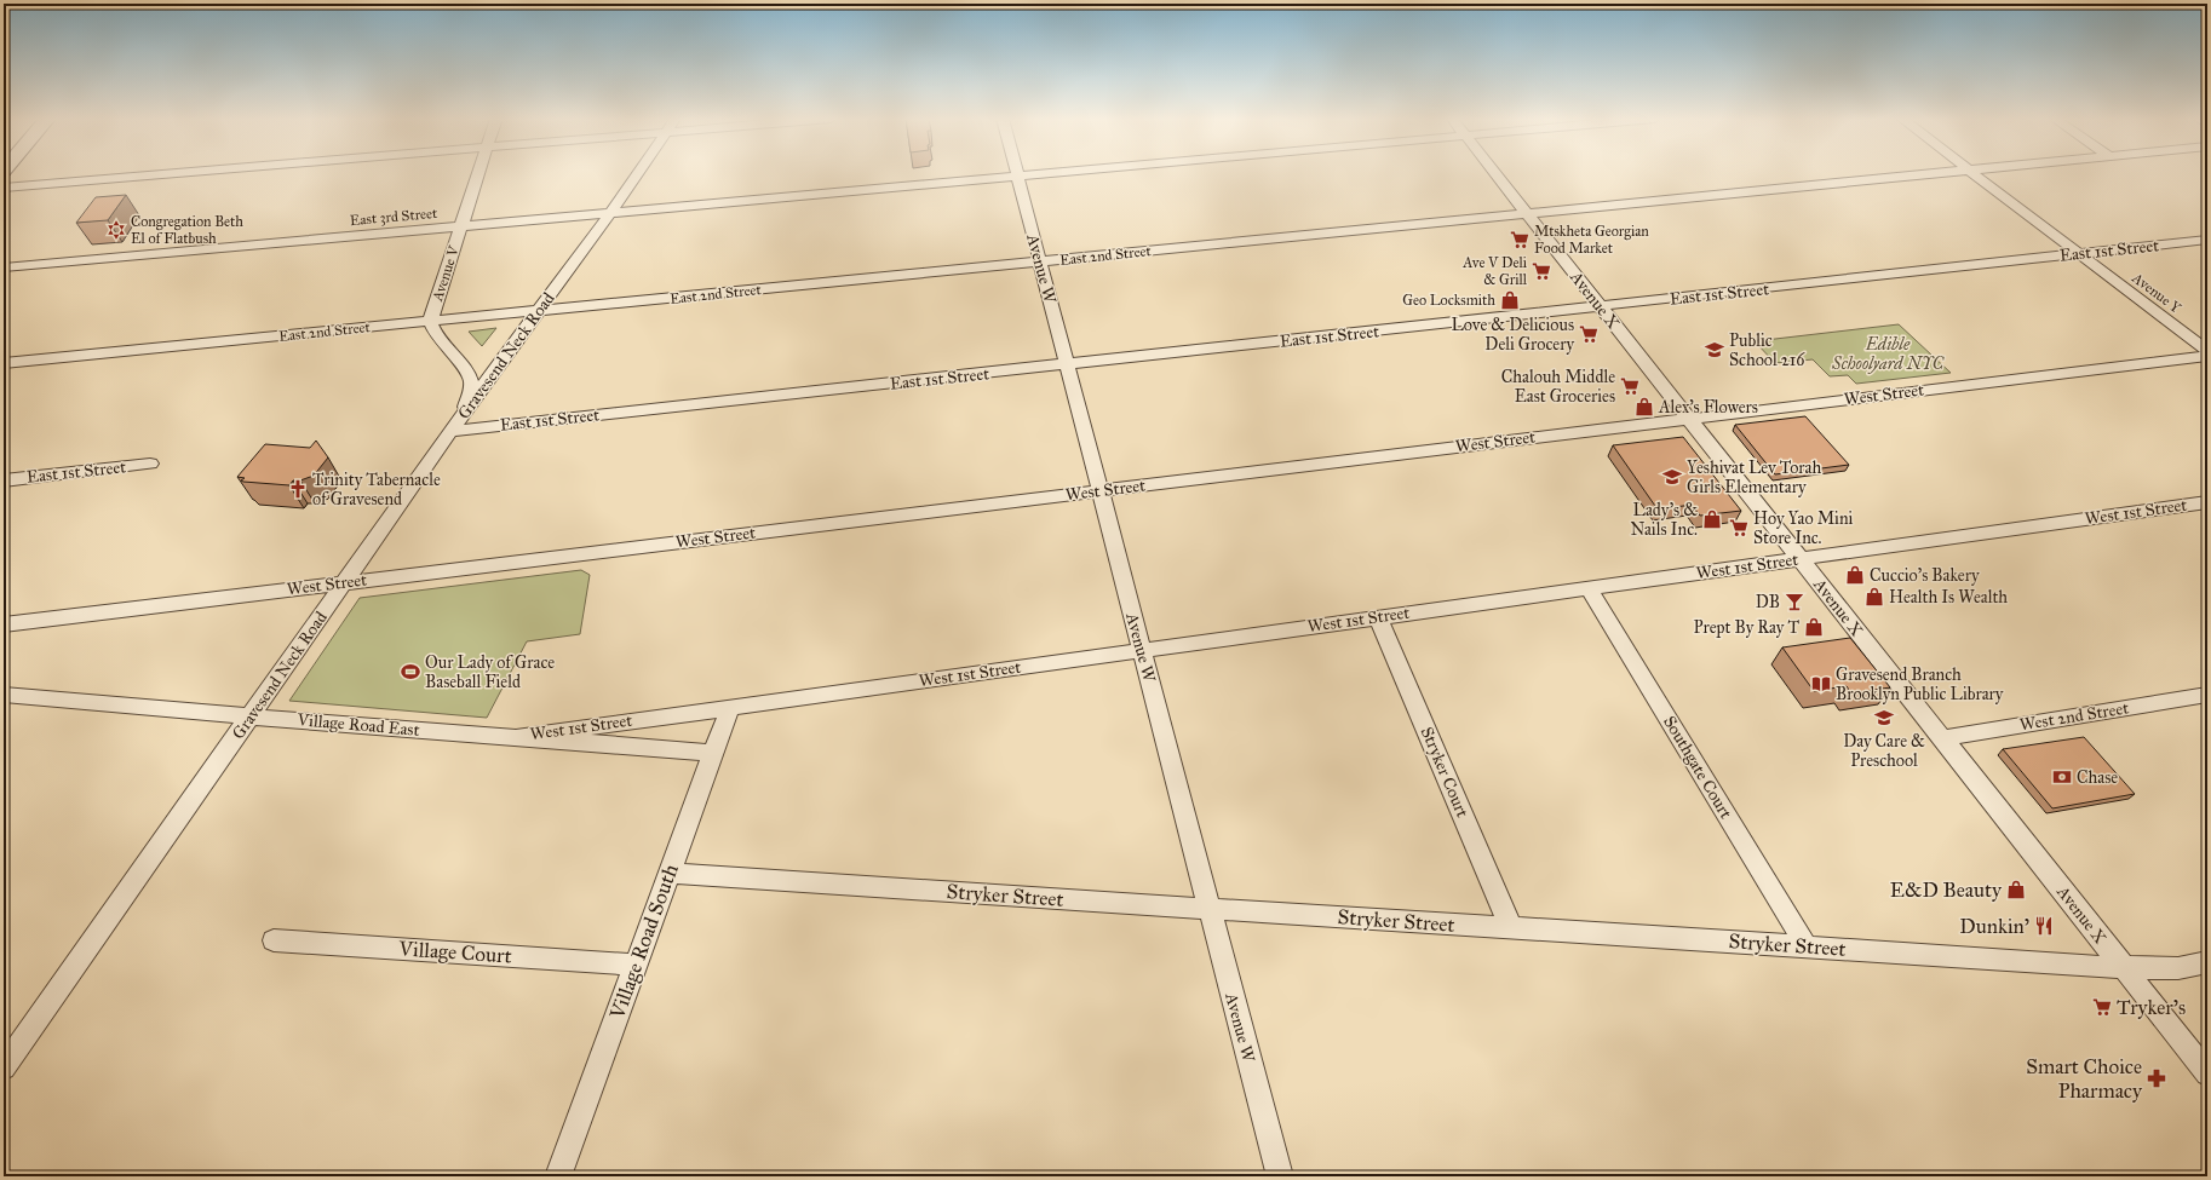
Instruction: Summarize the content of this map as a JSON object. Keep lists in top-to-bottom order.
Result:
{
  "streets": {
    "street": [
      "East 3rd Street",
      "East 1st Street",
      "East 2nd Street",
      "Avenue W",
      "Avenue V",
      "Avenue Y",
      "Avenue X",
      "Gravesend Neck Road",
      "West Street",
      "West 1st Street",
      "West 2nd Street",
      "Village Road East",
      "Southgate Court",
      "Stryker Court",
      "Stryker Street",
      "Village Road South",
      "Village Court"
    ]
  },
  "crossings": [
    ["East 3rd Street", "Avenue W"],
    ["East 3rd Street", "Avenue V"],
    ["East 3rd Street", "Gravesend Neck Road"],
    ["East 1st Street", "Avenue W"],
    ["East 1st Street", "Avenue V"],
    ["East 1st Street", "Avenue Y"],
    ["East 1st Street", "Avenue X"],
    ["East 1st Street", "Gravesend Neck Road"],
    ["East 2nd Street", "Avenue W"],
    ["East 2nd Street", "Avenue V"],
    ["East 2nd Street", "Avenue X"],
    ["East 2nd Street", "Gravesend Neck Road"],
    ["Avenue W", "West Street"],
    ["Avenue W", "West 1st Street"],
    ["Avenue W", "Stryker Street"],
    ["Avenue V", "Gravesend Neck Road"],
    ["Avenue X", "West Street"],
    ["Avenue X", "West 1st Street"],
    ["Avenue X", "West 2nd Street"],
    ["Avenue X", "Stryker Street"],
    ["Gravesend Neck Road", "West Street"],
    ["Gravesend Neck Road", "Village Road East"],
    ["West 1st Street", "Village Road East"],
    ["West 1st Street", "Southgate Court"],
    ["West 1st Street", "Stryker Court"],
    ["West 1st Street", "Village Road South"],
    ["Village Road East", "Village Road South"],
    ["Southgate Court", "Stryker Street"],
    ["Stryker Court", "Stryker Street"],
    ["Stryker Street", "Village Road South"],
    ["Village Road South", "Village Court"]
  ],
  "parks": ["Edible Schoolyard NYC"],
  "places": {
    "synagogue": ["Congregation Beth El of Flatbush"],
    "supermarket": [
      "Mtskheta Georgian Food Market",
      "Ave V Deli & Grill",
      "Love & Delicious Deli Grocery",
      "Chalouh Middle East Groceries",
      "Hoy Yao Mini Store Inc.",
      "Tryker's"
    ],
    "shop": [
      "Geo Locksmith",
      "Alex's Flowers",
      "Lady's & Nails Inc.",
      "Cuccio's Bakery",
      "Health Is Wealth",
      "Prept By Ray T",
      "E&D Beauty"
    ],
    "school or university": ["Public School 216", "Yeshivat Lev Torah Girls Elementary", "Day Care & Preschool"],
    "church": ["Trinity Tabernacle of Gravesend"],
    "bar": ["DB"],
    "sports": ["Our Lady of Grace Baseball Field"],
    "library": ["Gravesend Branch Brooklyn Public Library"],
    "bank": ["Chase"],
    "restaurant": ["Dunkin'"],
    "pharmacy": ["Smart Choice Pharmacy"]
  }
}
